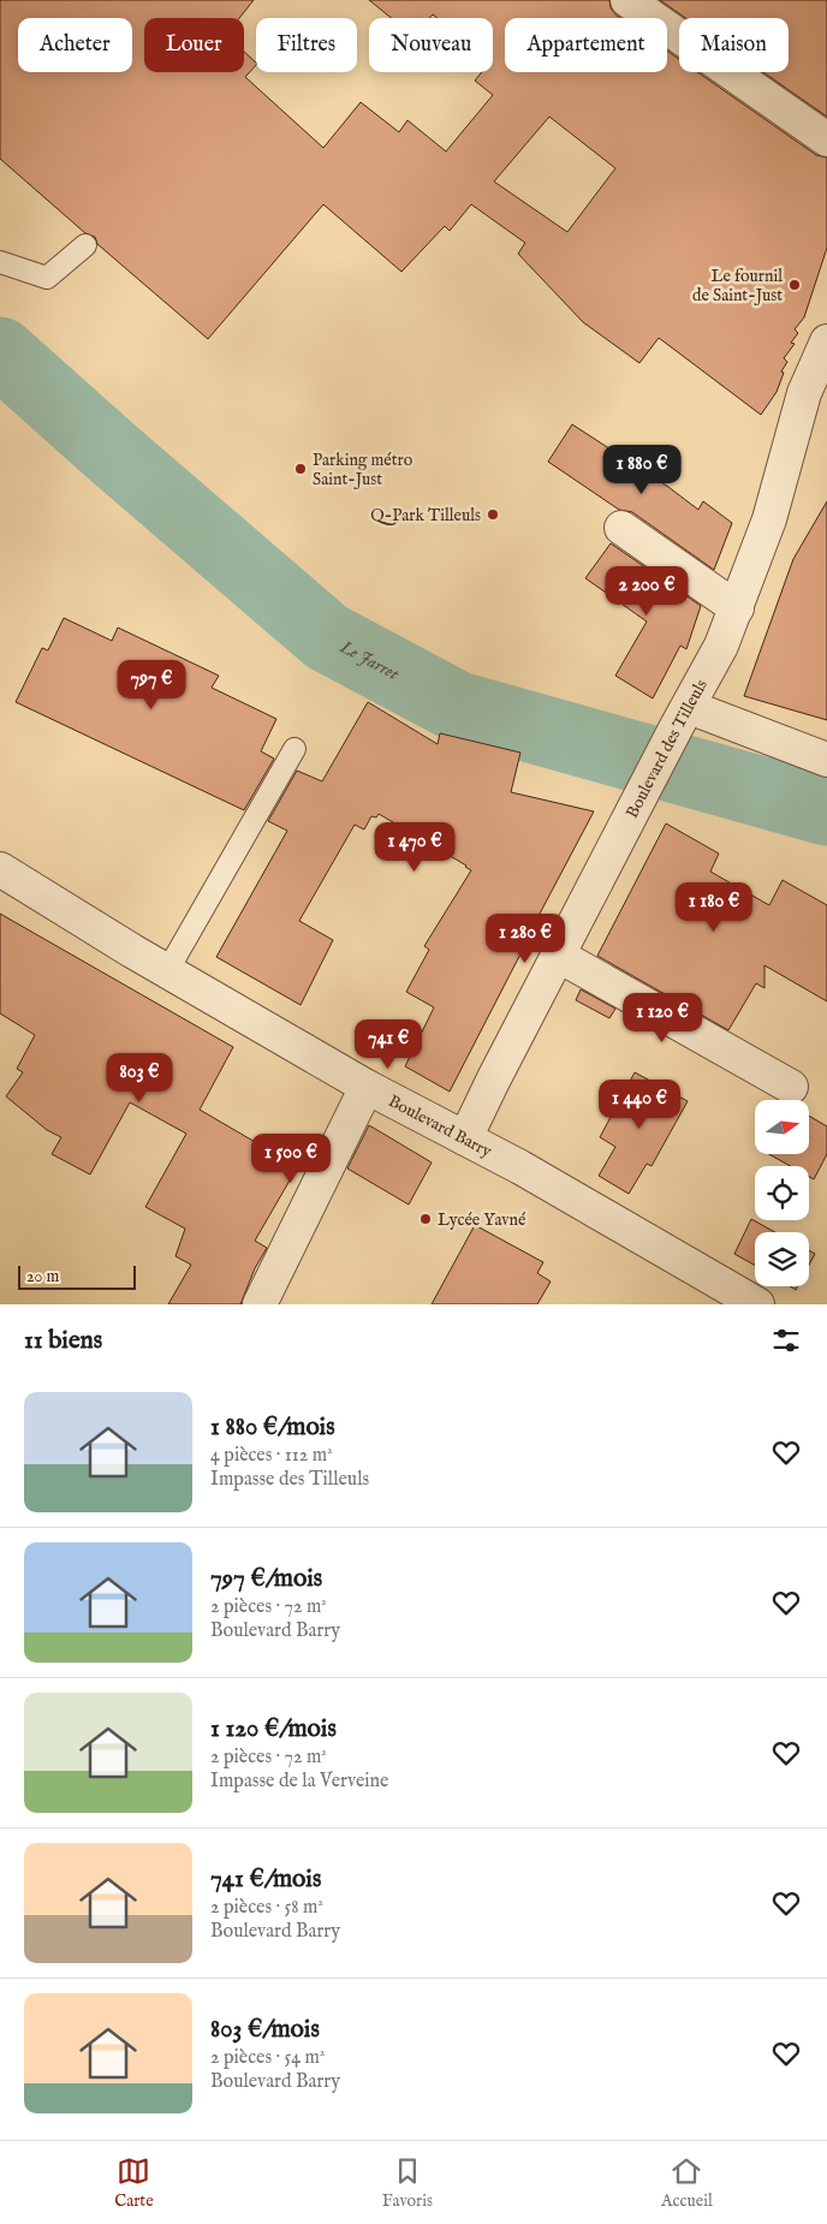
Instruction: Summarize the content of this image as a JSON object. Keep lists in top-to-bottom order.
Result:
{
  "streets": {
    "street": ["Boulevard des Tilleuls", "Boulevard Barry"]
  },
  "crossings": [
    ["Boulevard des Tilleuls", "Boulevard Barry"]
  ],
  "water": ["Le Jarret"],
  "places": [
    "Le fournil de Saint-Just",
    "Parking métro Saint-Just",
    "Q-Park Tilleuls",
    "Lycée Yavné"
  ],
  "scale_bar": "20 m",
  "north": "right",
  "page": {
    "chip": [
      "Acheter",
      "Louer",
      "Filtres",
      "Nouveau",
      "Appartement",
      "Maison"
    ],
    "price": [
      "1 880 €",
      "2 200 €",
      "797 €",
      "1 470 €",
      "1 180 €",
      "1 280 €",
      "1 120 €",
      "741 €",
      "803 €",
      "1 440 €",
      "1 500 €"
    ],
    "scale": "20 m",
    "heading": "11 biens",
    "list": [
      {
        "name": "1 880 €/mois",
        "note": "4 pièces · 112 m² · Impasse des Tilleuls"
      },
      {
        "name": "797 €/mois",
        "note": "2 pièces · 72 m² · Boulevard Barry"
      },
      {
        "name": "1 120 €/mois",
        "note": "2 pièces · 72 m² · Impasse de la Verveine"
      },
      {
        "name": "741 €/mois",
        "note": "2 pièces · 58 m² · Boulevard Barry"
      },
      {
        "name": "803 €/mois",
        "note": "2 pièces · 54 m² · Boulevard Barry"
      }
    ],
    "tabs": ["Carte", "Favoris", "Accueil"]
  }
}
